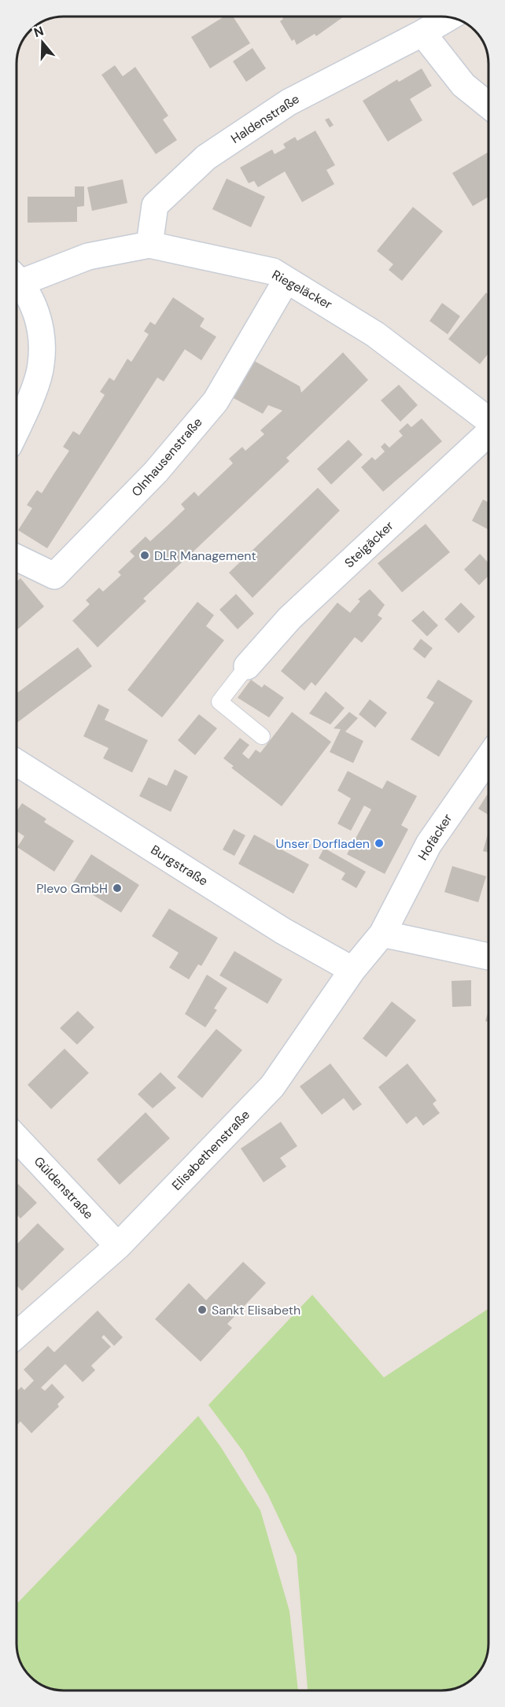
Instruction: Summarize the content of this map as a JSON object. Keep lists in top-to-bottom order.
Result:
{
  "streets": {
    "street": [
      "Haldenstraße",
      "Riegeläcker",
      "Olnhausenstraße",
      "Steigäcker",
      "Hofäcker",
      "Burgstraße",
      "Elisabethenstraße",
      "Güldenstraße"
    ]
  },
  "crossings": [
    ["Haldenstraße", "Riegeläcker"],
    ["Riegeläcker", "Olnhausenstraße"],
    ["Hofäcker", "Elisabethenstraße"],
    ["Burgstraße", "Elisabethenstraße"],
    ["Elisabethenstraße", "Güldenstraße"]
  ],
  "places": [
    "DLR Management",
    "Unser Dorfladen",
    "Plevo GmbH",
    "Sankt Elisabeth"
  ],
  "north": "top"
}
